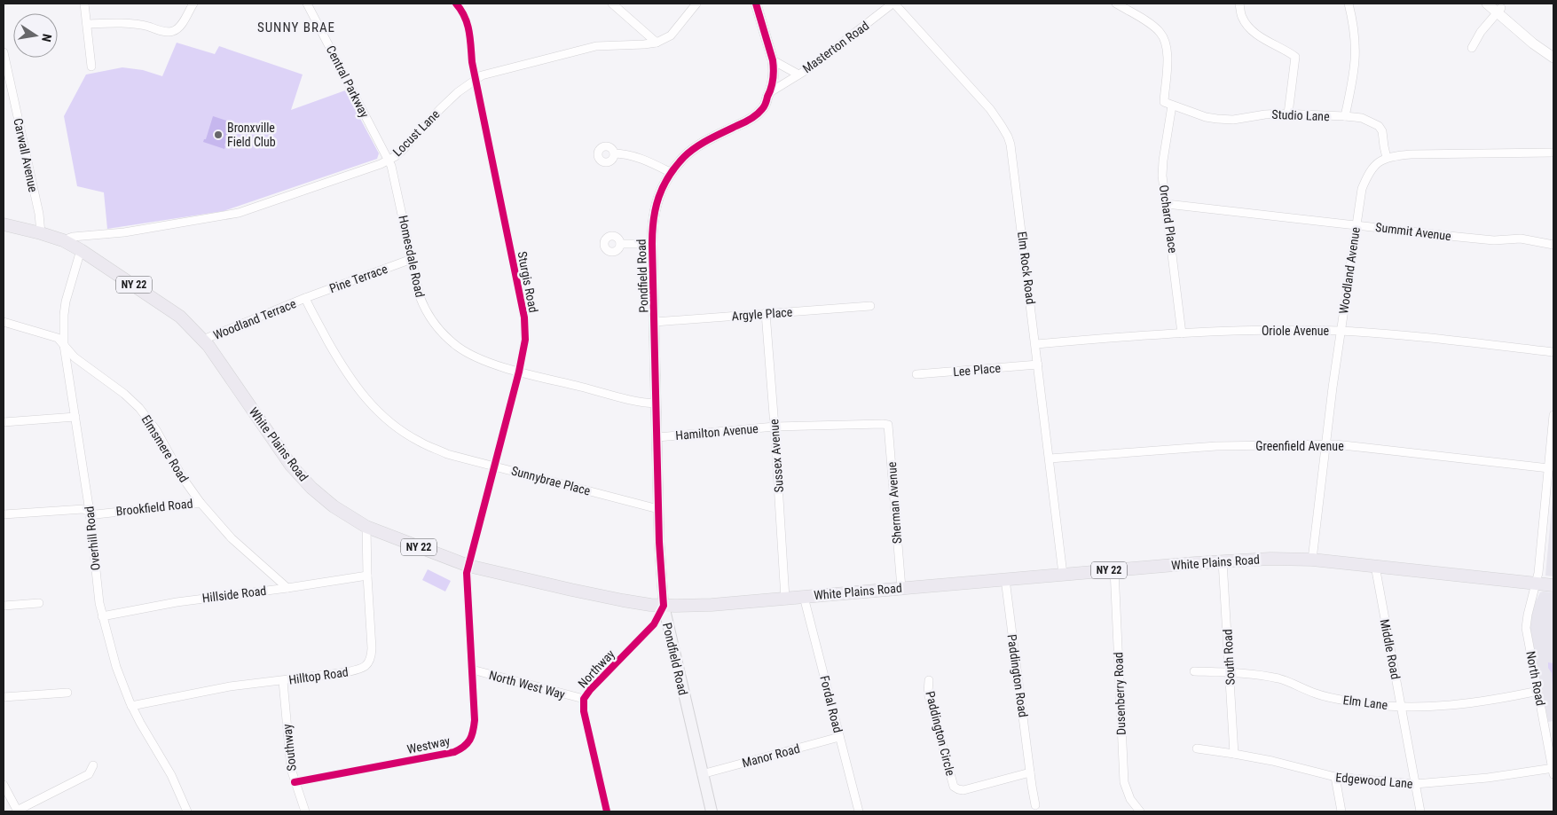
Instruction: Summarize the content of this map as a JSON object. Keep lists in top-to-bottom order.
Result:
{
  "streets": {
    "main road": ["Pondfield Road", "NY 22", "White Plains Road"],
    "street": [
      "Masterton Road",
      "Central Parkway",
      "Studio Lane",
      "Locust Lane",
      "Carwall Avenue",
      "Orchard Place",
      "Summit Avenue",
      "Homesdale Road",
      "Elm Rock Road",
      "Woodland Avenue",
      "Pine Terrace",
      "Sturgis Road",
      "Argyle Place",
      "Woodland Terrace",
      "Oriole Avenue",
      "Lee Place",
      "Hamilton Avenue",
      "Greenfield Avenue",
      "Elmsmere Road",
      "Sussex Avenue",
      "Sunnybrae Place",
      "Sherman Avenue",
      "Brookfield Road",
      "Overhill Road",
      "Hillside Road",
      "Middle Road",
      "South Road",
      "Northway",
      "Hilltop Road",
      "Paddington Road",
      "North Road",
      "North West Way",
      "Dusenberry Road",
      "Elm Lane",
      "Fordal Road",
      "Paddington Circle",
      "Westway",
      "Southway",
      "Manor Road",
      "Edgewood Lane"
    ]
  },
  "crossings": [
    ["Masterton Road", "Elm Rock Road"],
    ["Masterton Road", "Pondfield Road"],
    ["Central Parkway", "Locust Lane"],
    ["Central Parkway", "Homesdale Road"],
    ["Studio Lane", "Orchard Place"],
    ["Studio Lane", "Woodland Avenue"],
    ["Locust Lane", "Homesdale Road"],
    ["Locust Lane", "Sturgis Road"],
    ["Locust Lane", "NY 22"],
    ["Carwall Avenue", "NY 22"],
    ["Orchard Place", "Summit Avenue"],
    ["Orchard Place", "Oriole Avenue"],
    ["Summit Avenue", "Woodland Avenue"],
    ["Homesdale Road", "Pondfield Road"],
    ["Homesdale Road", "Pine Terrace"],
    ["Homesdale Road", "Sturgis Road"],
    ["Elm Rock Road", "Oriole Avenue"],
    ["Elm Rock Road", "Lee Place"],
    ["Elm Rock Road", "White Plains Road"],
    ["Elm Rock Road", "Greenfield Avenue"],
    ["Woodland Avenue", "Oriole Avenue"],
    ["Woodland Avenue", "White Plains Road"],
    ["Woodland Avenue", "Greenfield Avenue"],
    ["Pondfield Road", "Argyle Place"],
    ["Pondfield Road", "Hamilton Avenue"],
    ["Pondfield Road", "White Plains Road"],
    ["Pondfield Road", "Sunnybrae Place"],
    ["Pondfield Road", "Northway"],
    ["Pondfield Road", "Manor Road"],
    ["Pine Terrace", "Woodland Terrace"],
    ["Pine Terrace", "Sunnybrae Place"],
    ["Sturgis Road", "White Plains Road"],
    ["Sturgis Road", "Sunnybrae Place"],
    ["Sturgis Road", "Westway"],
    ["NY 22", "Woodland Terrace"],
    ["NY 22", "White Plains Road"],
    ["NY 22", "Overhill Road"],
    ["Argyle Place", "Sussex Avenue"],
    ["Woodland Terrace", "White Plains Road"],
    ["Woodland Terrace", "Sunnybrae Place"],
    ["Hamilton Avenue", "Sussex Avenue"],
    ["Hamilton Avenue", "Sherman Avenue"],
    ["White Plains Road", "Sussex Avenue"],
    ["White Plains Road", "Sherman Avenue"],
    ["White Plains Road", "Middle Road"],
    ["White Plains Road", "South Road"],
    ["White Plains Road", "Northway"],
    ["White Plains Road", "Hilltop Road"],
    ["White Plains Road", "Paddington Road"],
    ["White Plains Road", "North Road"],
    ["White Plains Road", "Dusenberry Road"],
    ["White Plains Road", "Fordal Road"],
    ["White Plains Road", "Westway"],
    ["Greenfield Avenue", "North Road"],
    ["Elmsmere Road", "Brookfield Road"],
    ["Elmsmere Road", "Overhill Road"],
    ["Elmsmere Road", "Hillside Road"],
    ["Brookfield Road", "Overhill Road"],
    ["Overhill Road", "Hillside Road"],
    ["Overhill Road", "Hilltop Road"],
    ["Hillside Road", "Hilltop Road"],
    ["Middle Road", "Elm Lane"],
    ["Middle Road", "Edgewood Lane"],
    ["South Road", "Elm Lane"],
    ["South Road", "Edgewood Lane"],
    ["Northway", "North West Way"],
    ["Hilltop Road", "Southway"],
    ["Paddington Road", "Paddington Circle"],
    ["North Road", "Elm Lane"],
    ["North Road", "Edgewood Lane"],
    ["North West Way", "Westway"],
    ["Fordal Road", "Manor Road"],
    ["Westway", "Southway"]
  ],
  "districts": ["SUNNY BRAE"],
  "places": ["Bronxville Field Club"],
  "north": "right"
}
